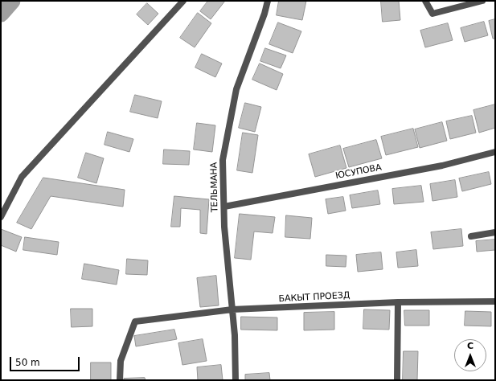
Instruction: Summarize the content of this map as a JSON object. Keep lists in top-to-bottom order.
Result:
{
  "streets": {
    "street": ["ЮСУПОВА", "ТЕЛЬМАНА", "БАКЫТ ПРОЕЗД"]
  },
  "crossings": [
    ["ЮСУПОВА", "ТЕЛЬМАНА"],
    ["ТЕЛЬМАНА", "БАКЫТ ПРОЕЗД"]
  ],
  "scale_bar": "50 m",
  "north": "top"
}
